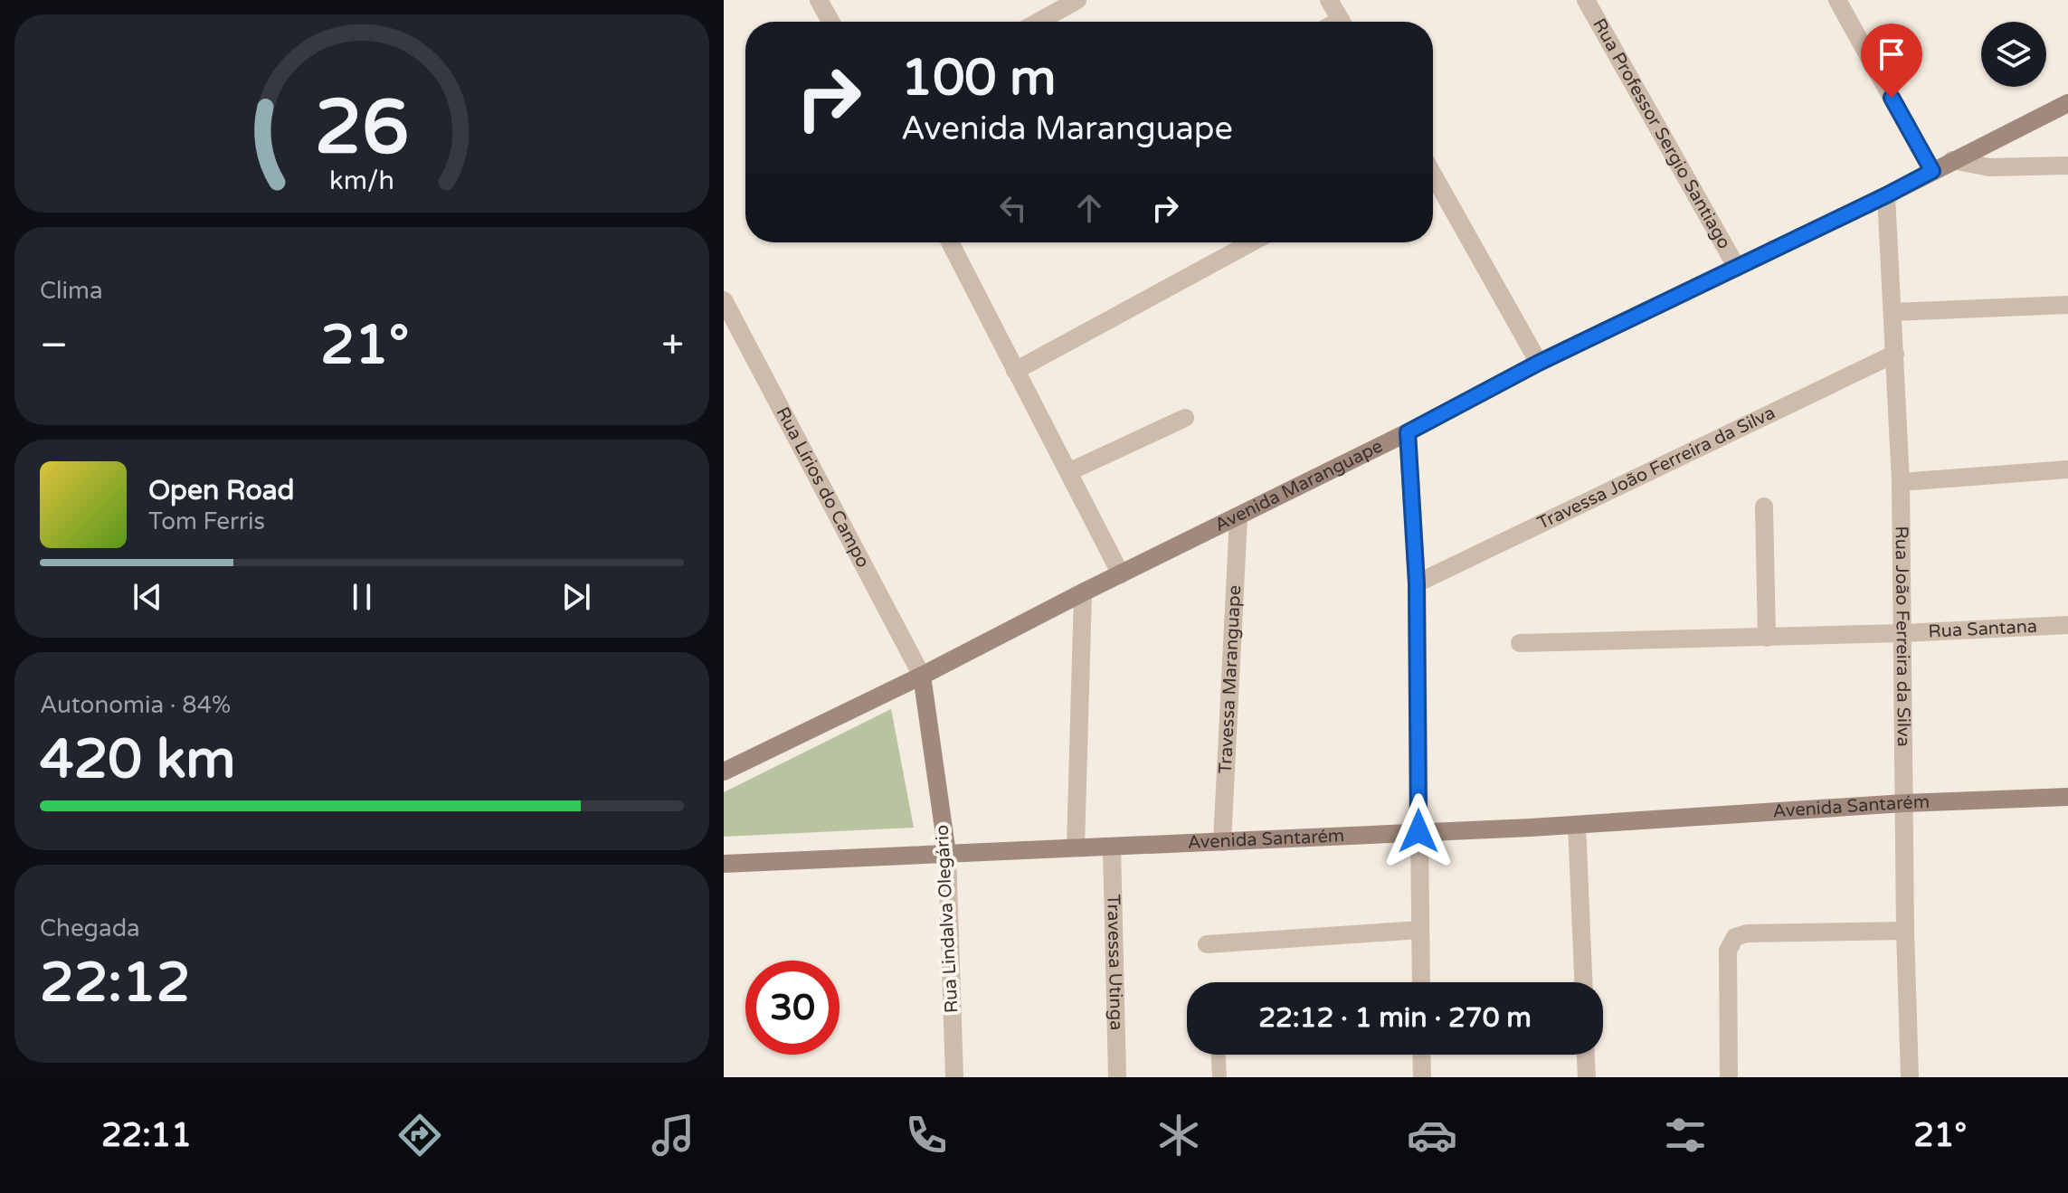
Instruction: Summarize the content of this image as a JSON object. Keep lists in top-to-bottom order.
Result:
{
  "streets": {
    "street": [
      "Rua Professor Sergio Santiago",
      "Travessa João Ferreira da Silva",
      "Avenida Maranguape",
      "Rua Lírios do Campo",
      "Rua Santana",
      "Rua João Ferreira da Silva",
      "Travessa Maranguape",
      "Avenida Santarém",
      "Rua Lindalva Olegário",
      "Travessa Utinga"
    ]
  },
  "crossings": [
    ["Rua Professor Sergio Santiago", "Avenida Maranguape"],
    ["Travessa João Ferreira da Silva", "Rua João Ferreira da Silva"],
    ["Avenida Maranguape", "Rua Lírios do Campo"],
    ["Avenida Maranguape", "Rua João Ferreira da Silva"],
    ["Avenida Maranguape", "Travessa Maranguape"],
    ["Avenida Maranguape", "Rua Lindalva Olegário"],
    ["Rua Lírios do Campo", "Rua Lindalva Olegário"],
    ["Rua Santana", "Rua João Ferreira da Silva"],
    ["Rua João Ferreira da Silva", "Avenida Santarém"],
    ["Travessa Maranguape", "Avenida Santarém"],
    ["Avenida Santarém", "Rua Lindalva Olegário"],
    ["Avenida Santarém", "Travessa Utinga"]
  ],
  "page": {
    "turn": ["100 m", "Avenida Maranguape"],
    "tile": [
      "Clima",
      ["Autonomia · 84%", "420 km"],
      ["Chegada", "22:12"]
    ],
    "heat": ["−", "21°", "+"],
    "song": ["Open Road", "Tom Ferris"],
    "limit": "30",
    "trip": "22:12 · 1 min · 270 m",
    "tabs": ["22:11", "21°"],
    "gauge": ["26", "km/h"]
  }
}
